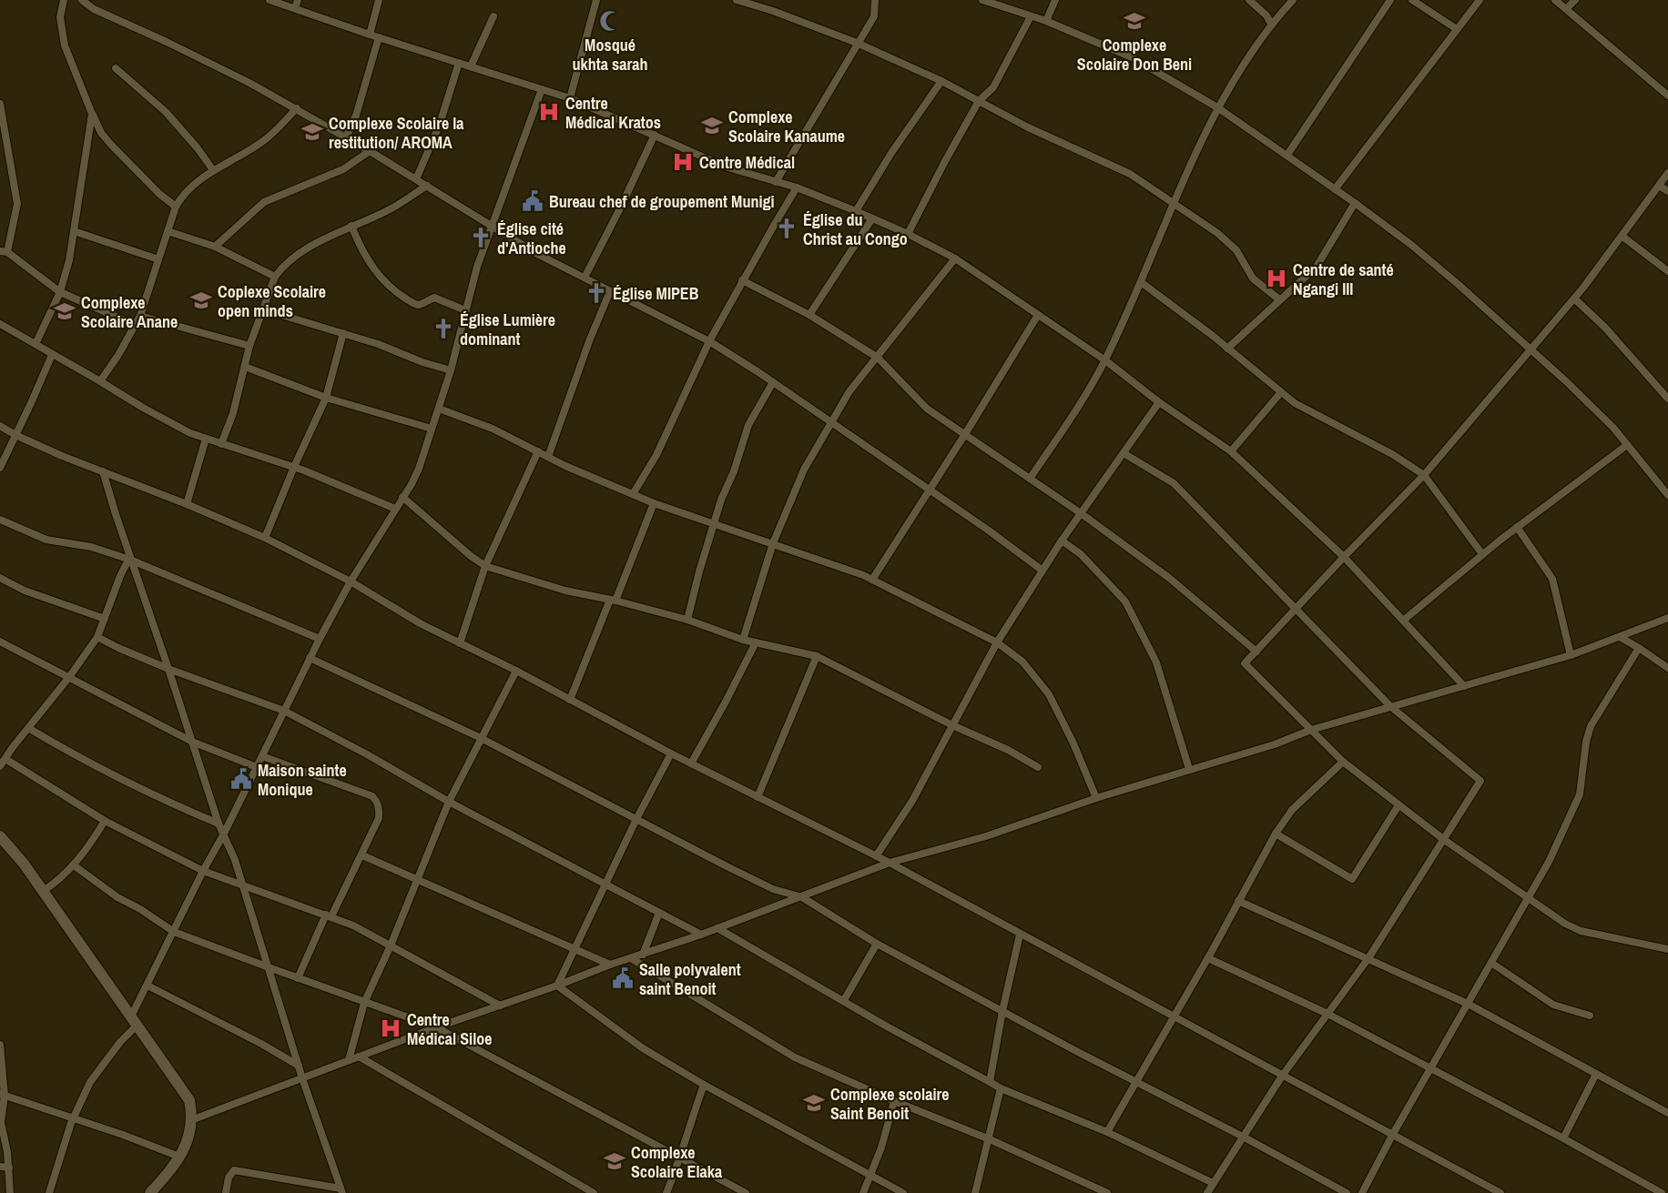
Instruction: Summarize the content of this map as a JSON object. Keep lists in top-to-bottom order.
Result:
{
  "places": {
    "mosque": ["Mosqué ukhta sarah"],
    "school or university": [
      "Complexe Scolaire Don Beni",
      "Complexe Scolaire Kanaume",
      "Complexe Scolaire la restitution/ AROMA",
      "Coplexe Scolaire open minds",
      "Complexe Scolaire Anane",
      "Complexe scolaire Saint Benoit",
      "Complexe Scolaire Elaka"
    ],
    "hospital": [
      "Centre Médical Kratos",
      "Centre Médical",
      "Centre de santé Ngangi III",
      "Centre Médical Siloe"
    ],
    "public building": ["Bureau chef de groupement Munigi", "Maison sainte Monique", "Salle polyvalent saint Benoit"],
    "church": [
      "Église du Christ au Congo",
      "Église cité d'Antioche",
      "Église MIPEB",
      "Église Lumière dominant"
    ]
  }
}
